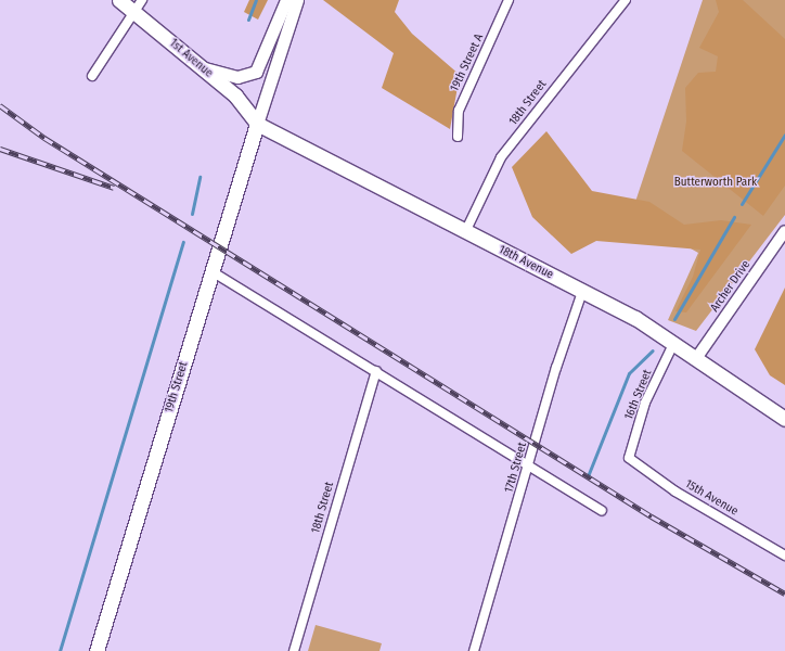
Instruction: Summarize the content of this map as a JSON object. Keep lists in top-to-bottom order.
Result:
{
  "streets": {
    "main road": ["1st Avenue", "18th Avenue", "19th Street"],
    "street": [
      "19th Street A",
      "18th Street",
      "Archer Drive",
      "16th Street",
      "17th Street",
      "15th Avenue"
    ]
  },
  "crossings": [
    ["1st Avenue", "18th Avenue"],
    ["1st Avenue", "19th Street"],
    ["18th Street", "18th Avenue"],
    ["18th Avenue", "Archer Drive"],
    ["18th Avenue", "19th Street"],
    ["18th Avenue", "16th Street"],
    ["18th Avenue", "17th Street"],
    ["16th Street", "15th Avenue"]
  ],
  "parks": ["Butterworth Park"]
}
